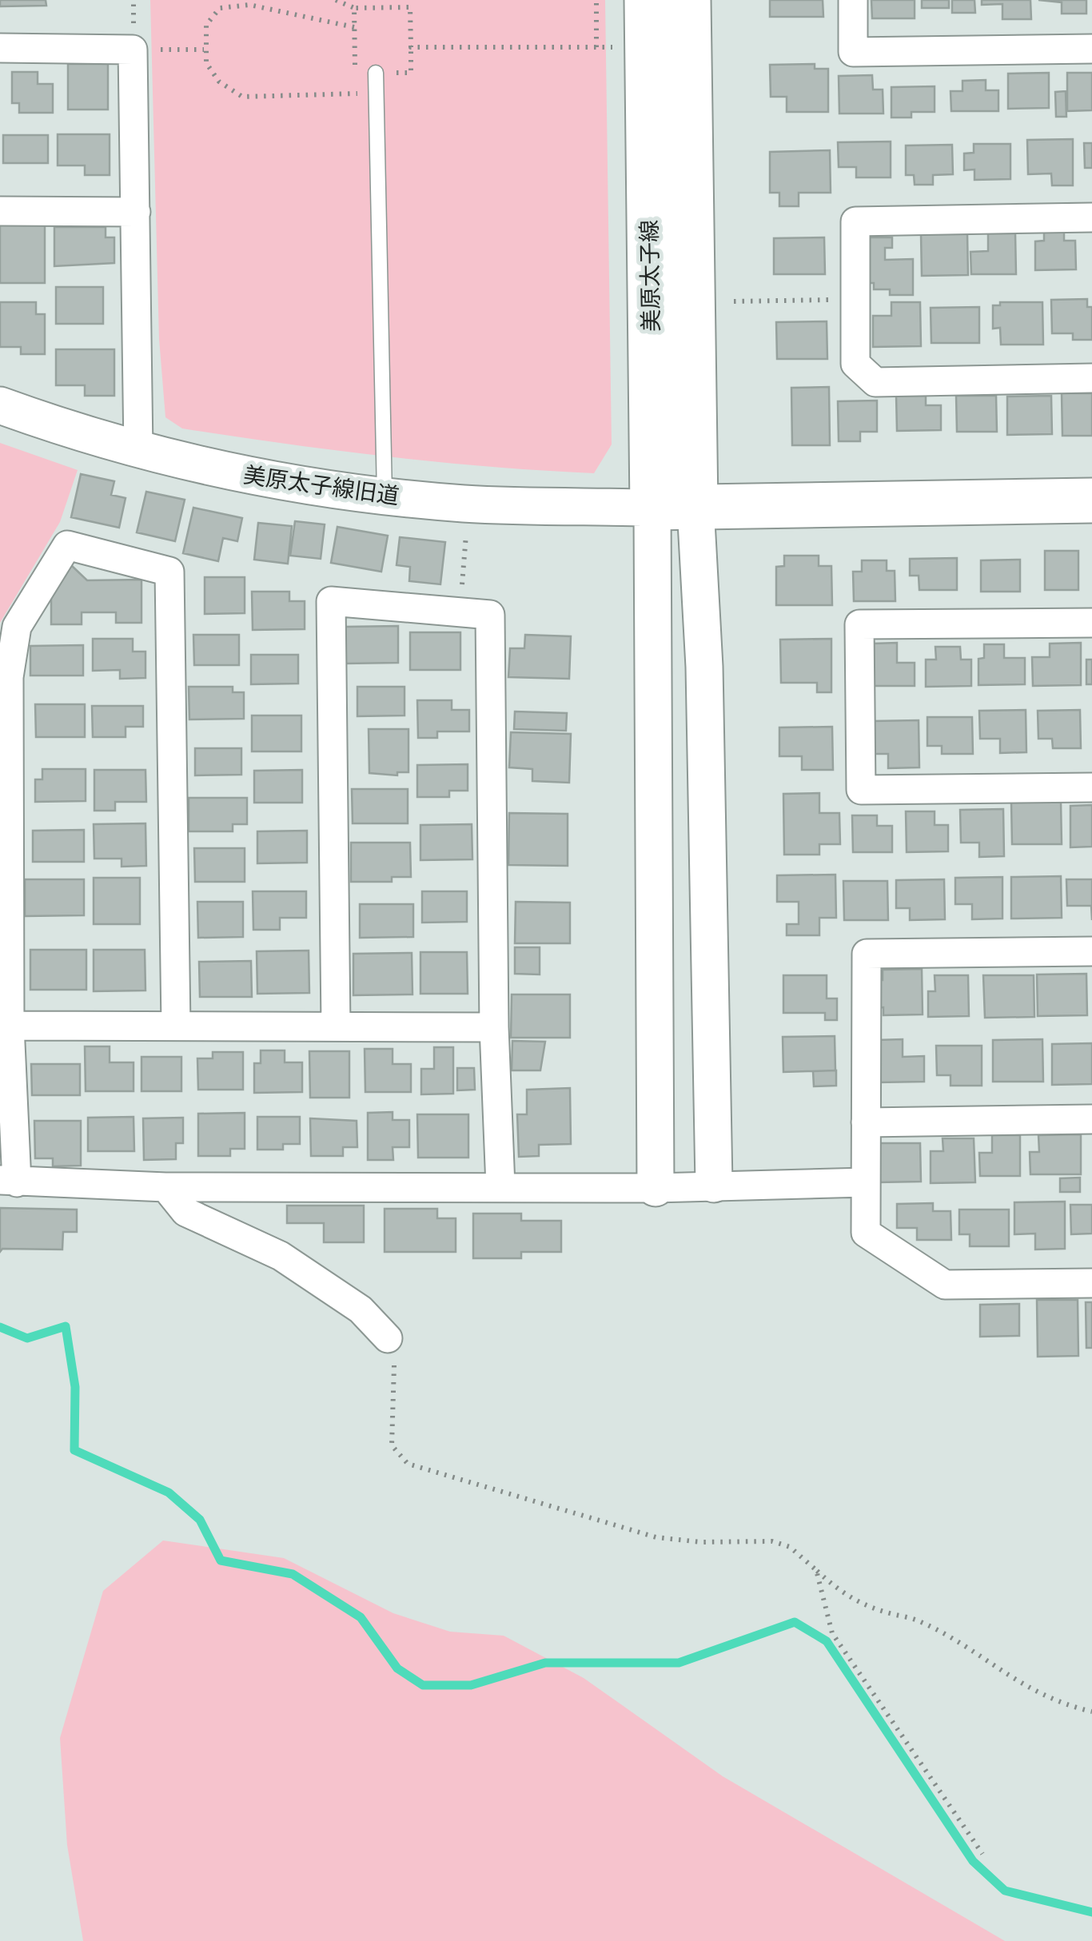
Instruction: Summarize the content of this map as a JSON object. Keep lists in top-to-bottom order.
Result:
{
  "streets": {
    "main road": ["美原太子線"],
    "street": ["美原太子線旧道"]
  },
  "crossings": [
    ["美原太子線", "美原太子線旧道"]
  ]
}
